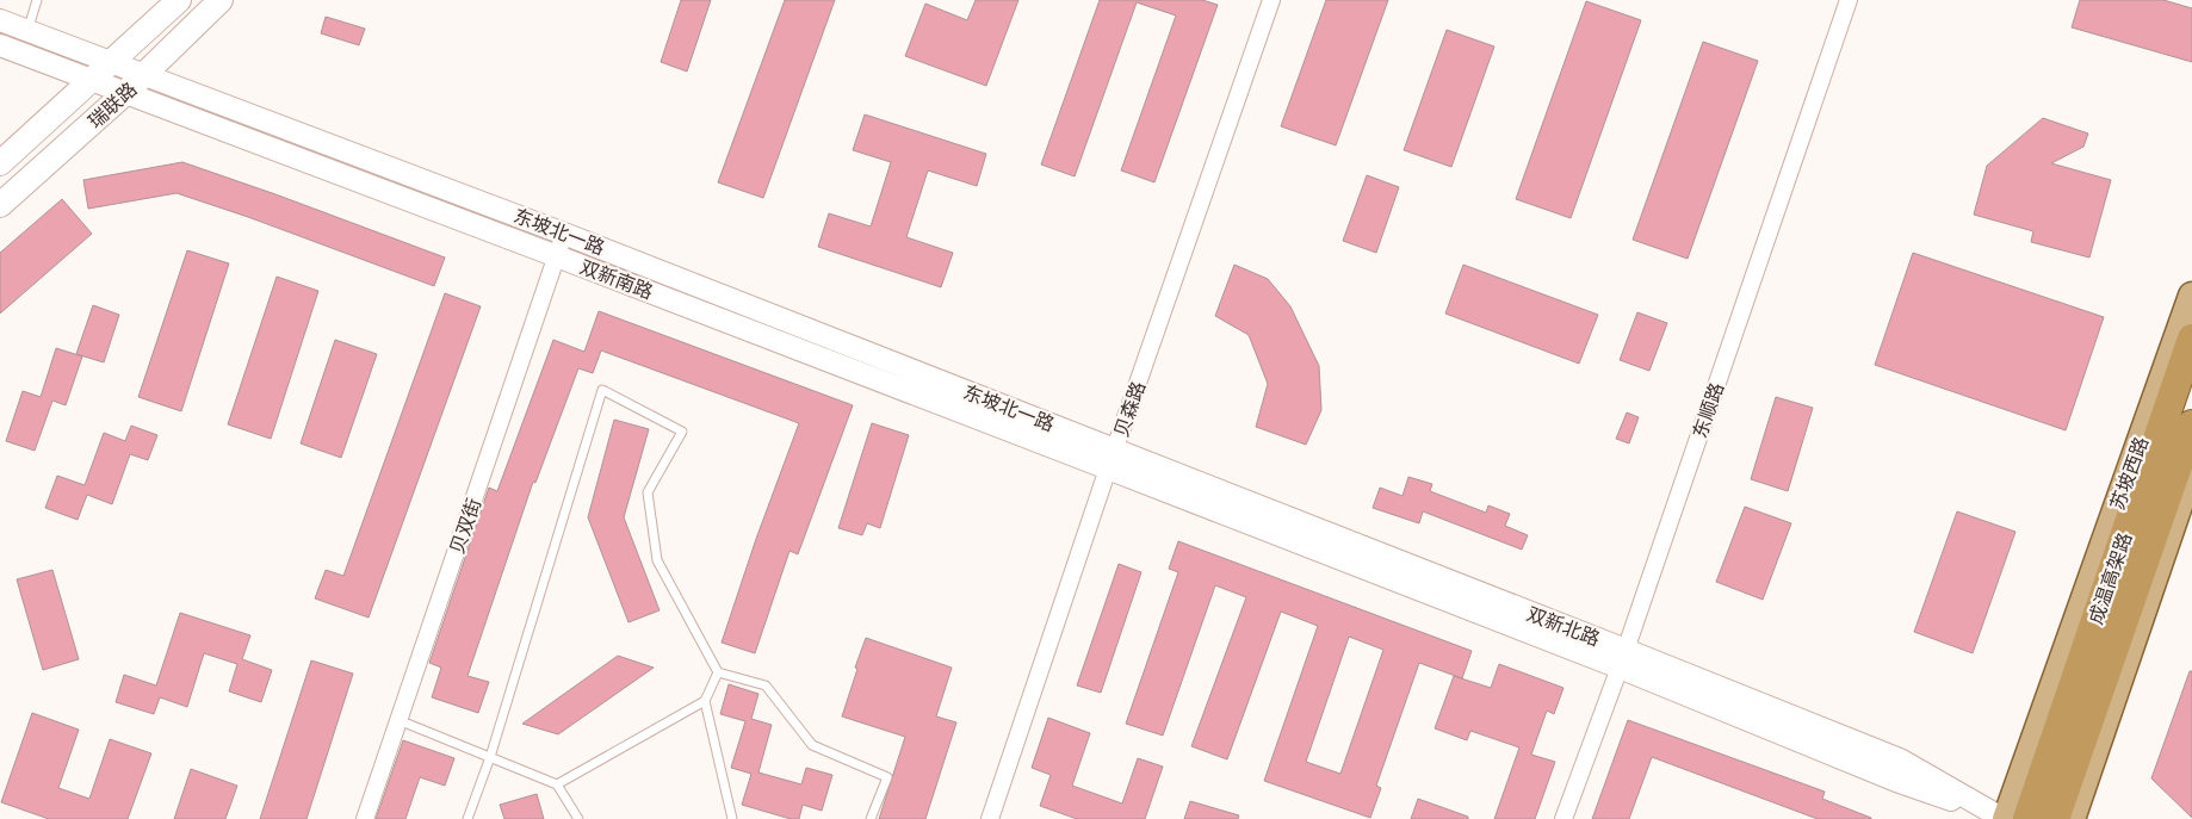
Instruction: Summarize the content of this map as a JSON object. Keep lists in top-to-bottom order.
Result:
{
  "streets": {
    "highway": ["成温高架路"],
    "main road": ["瑞联路", "苏坡西路"],
    "street": [
      "东坡北一路",
      "双新南路",
      "贝森路",
      "东顺路",
      "贝双街",
      "双新北路"
    ]
  },
  "crossings": [
    ["瑞联路", "东坡北一路"],
    ["瑞联路", "双新南路"],
    ["东坡北一路", "双新南路"],
    ["东坡北一路", "贝森路"],
    ["东坡北一路", "贝双街"],
    ["东坡北一路", "双新北路"],
    ["双新南路", "贝森路"],
    ["双新南路", "贝双街"],
    ["双新南路", "双新北路"],
    ["贝森路", "双新北路"],
    ["东顺路", "双新北路"],
    ["苏坡西路", "双新北路"]
  ]
}
